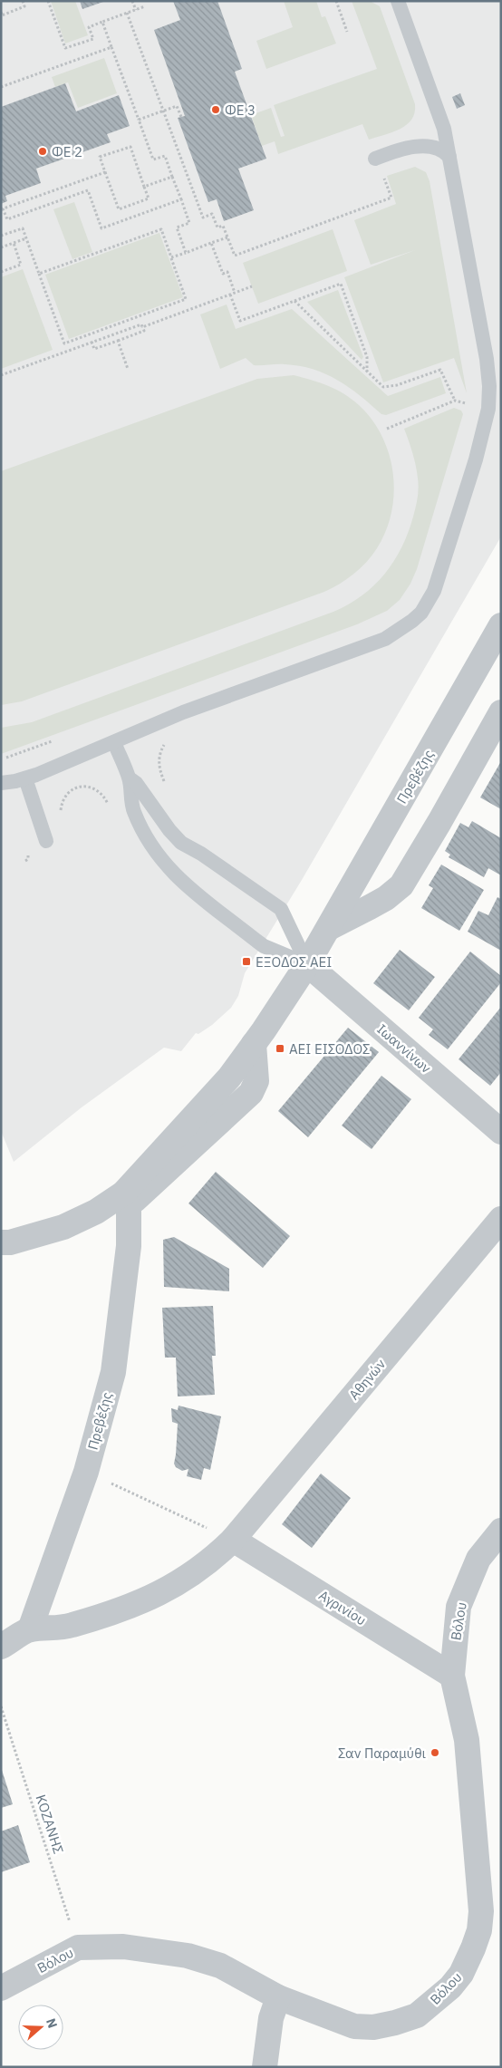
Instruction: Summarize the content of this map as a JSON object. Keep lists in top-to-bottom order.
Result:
{
  "streets": {
    "street": [
      "Πρεβέζης",
      "Ιωαννίνων",
      "Αθηνών",
      "Αγρινίου",
      "Βόλου"
    ],
    "path": ["ΚΟΖΑΝΗΣ"]
  },
  "crossings": [
    ["Πρεβέζης", "Ιωαννίνων"],
    ["Αθηνών", "Αγρινίου"],
    ["Αγρινίου", "Βόλου"],
    ["Βόλου", "ΚΟΖΑΝΗΣ"]
  ],
  "places": {
    "other": ["ΦΕ 3", "ΦΕ 2", "Σαν Παραμύθι"],
    "transit": ["ΕΞΟΔΟΣ ΑΕΙ", "ΑΕΙ ΕΙΣΟΔΟΣ"]
  },
  "north": "right"
}
